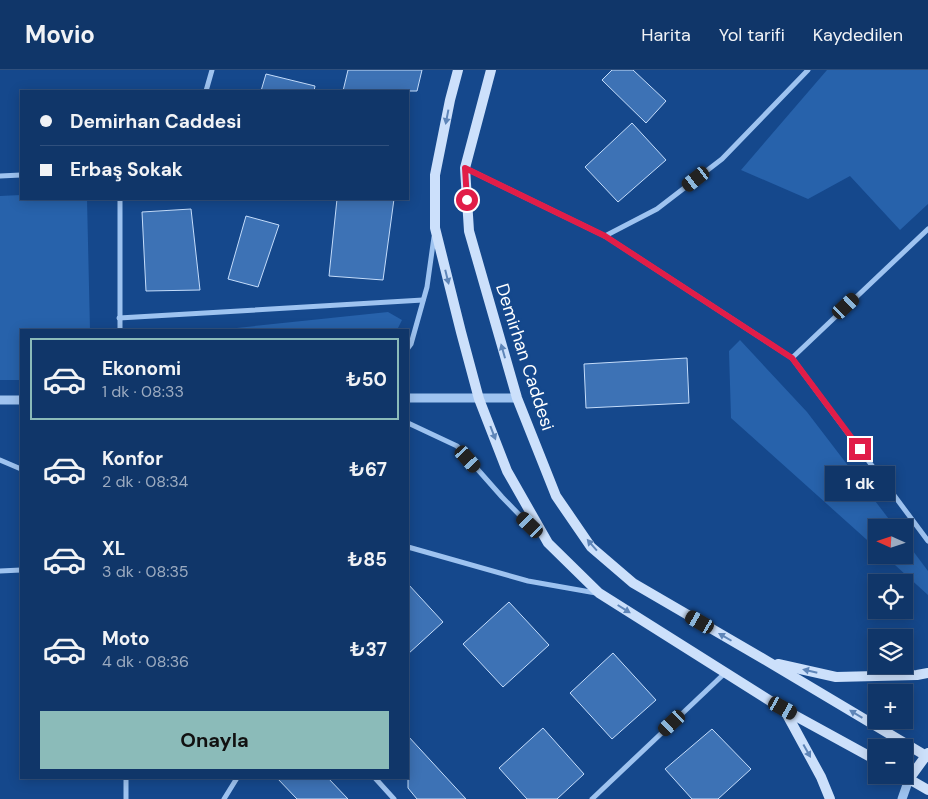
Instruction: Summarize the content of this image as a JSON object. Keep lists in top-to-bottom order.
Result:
{
  "streets": {
    "main road": ["Demirhan Caddesi"]
  },
  "north": "left",
  "page": {
    "header": "Movio",
    "nav": ["Harita", "Yol tarifi", "Kaydedilen"],
    "banner": ["Demirhan Caddesi", "Erbaş Sokak"],
    "list": [
      {
        "name": "Ekonomi",
        "note": "1 dk · 08:33",
        "value": "₺50"
      },
      {
        "name": "Konfor",
        "note": "2 dk · 08:34",
        "value": "₺67"
      },
      {
        "name": "XL",
        "note": "3 dk · 08:35",
        "value": "₺85"
      },
      {
        "name": "Moto",
        "note": "4 dk · 08:36",
        "value": "₺37"
      }
    ],
    "bubble": "1 dk",
    "map_buttons": ["+", "−"],
    "buttons": "Onayla"
  }
}
